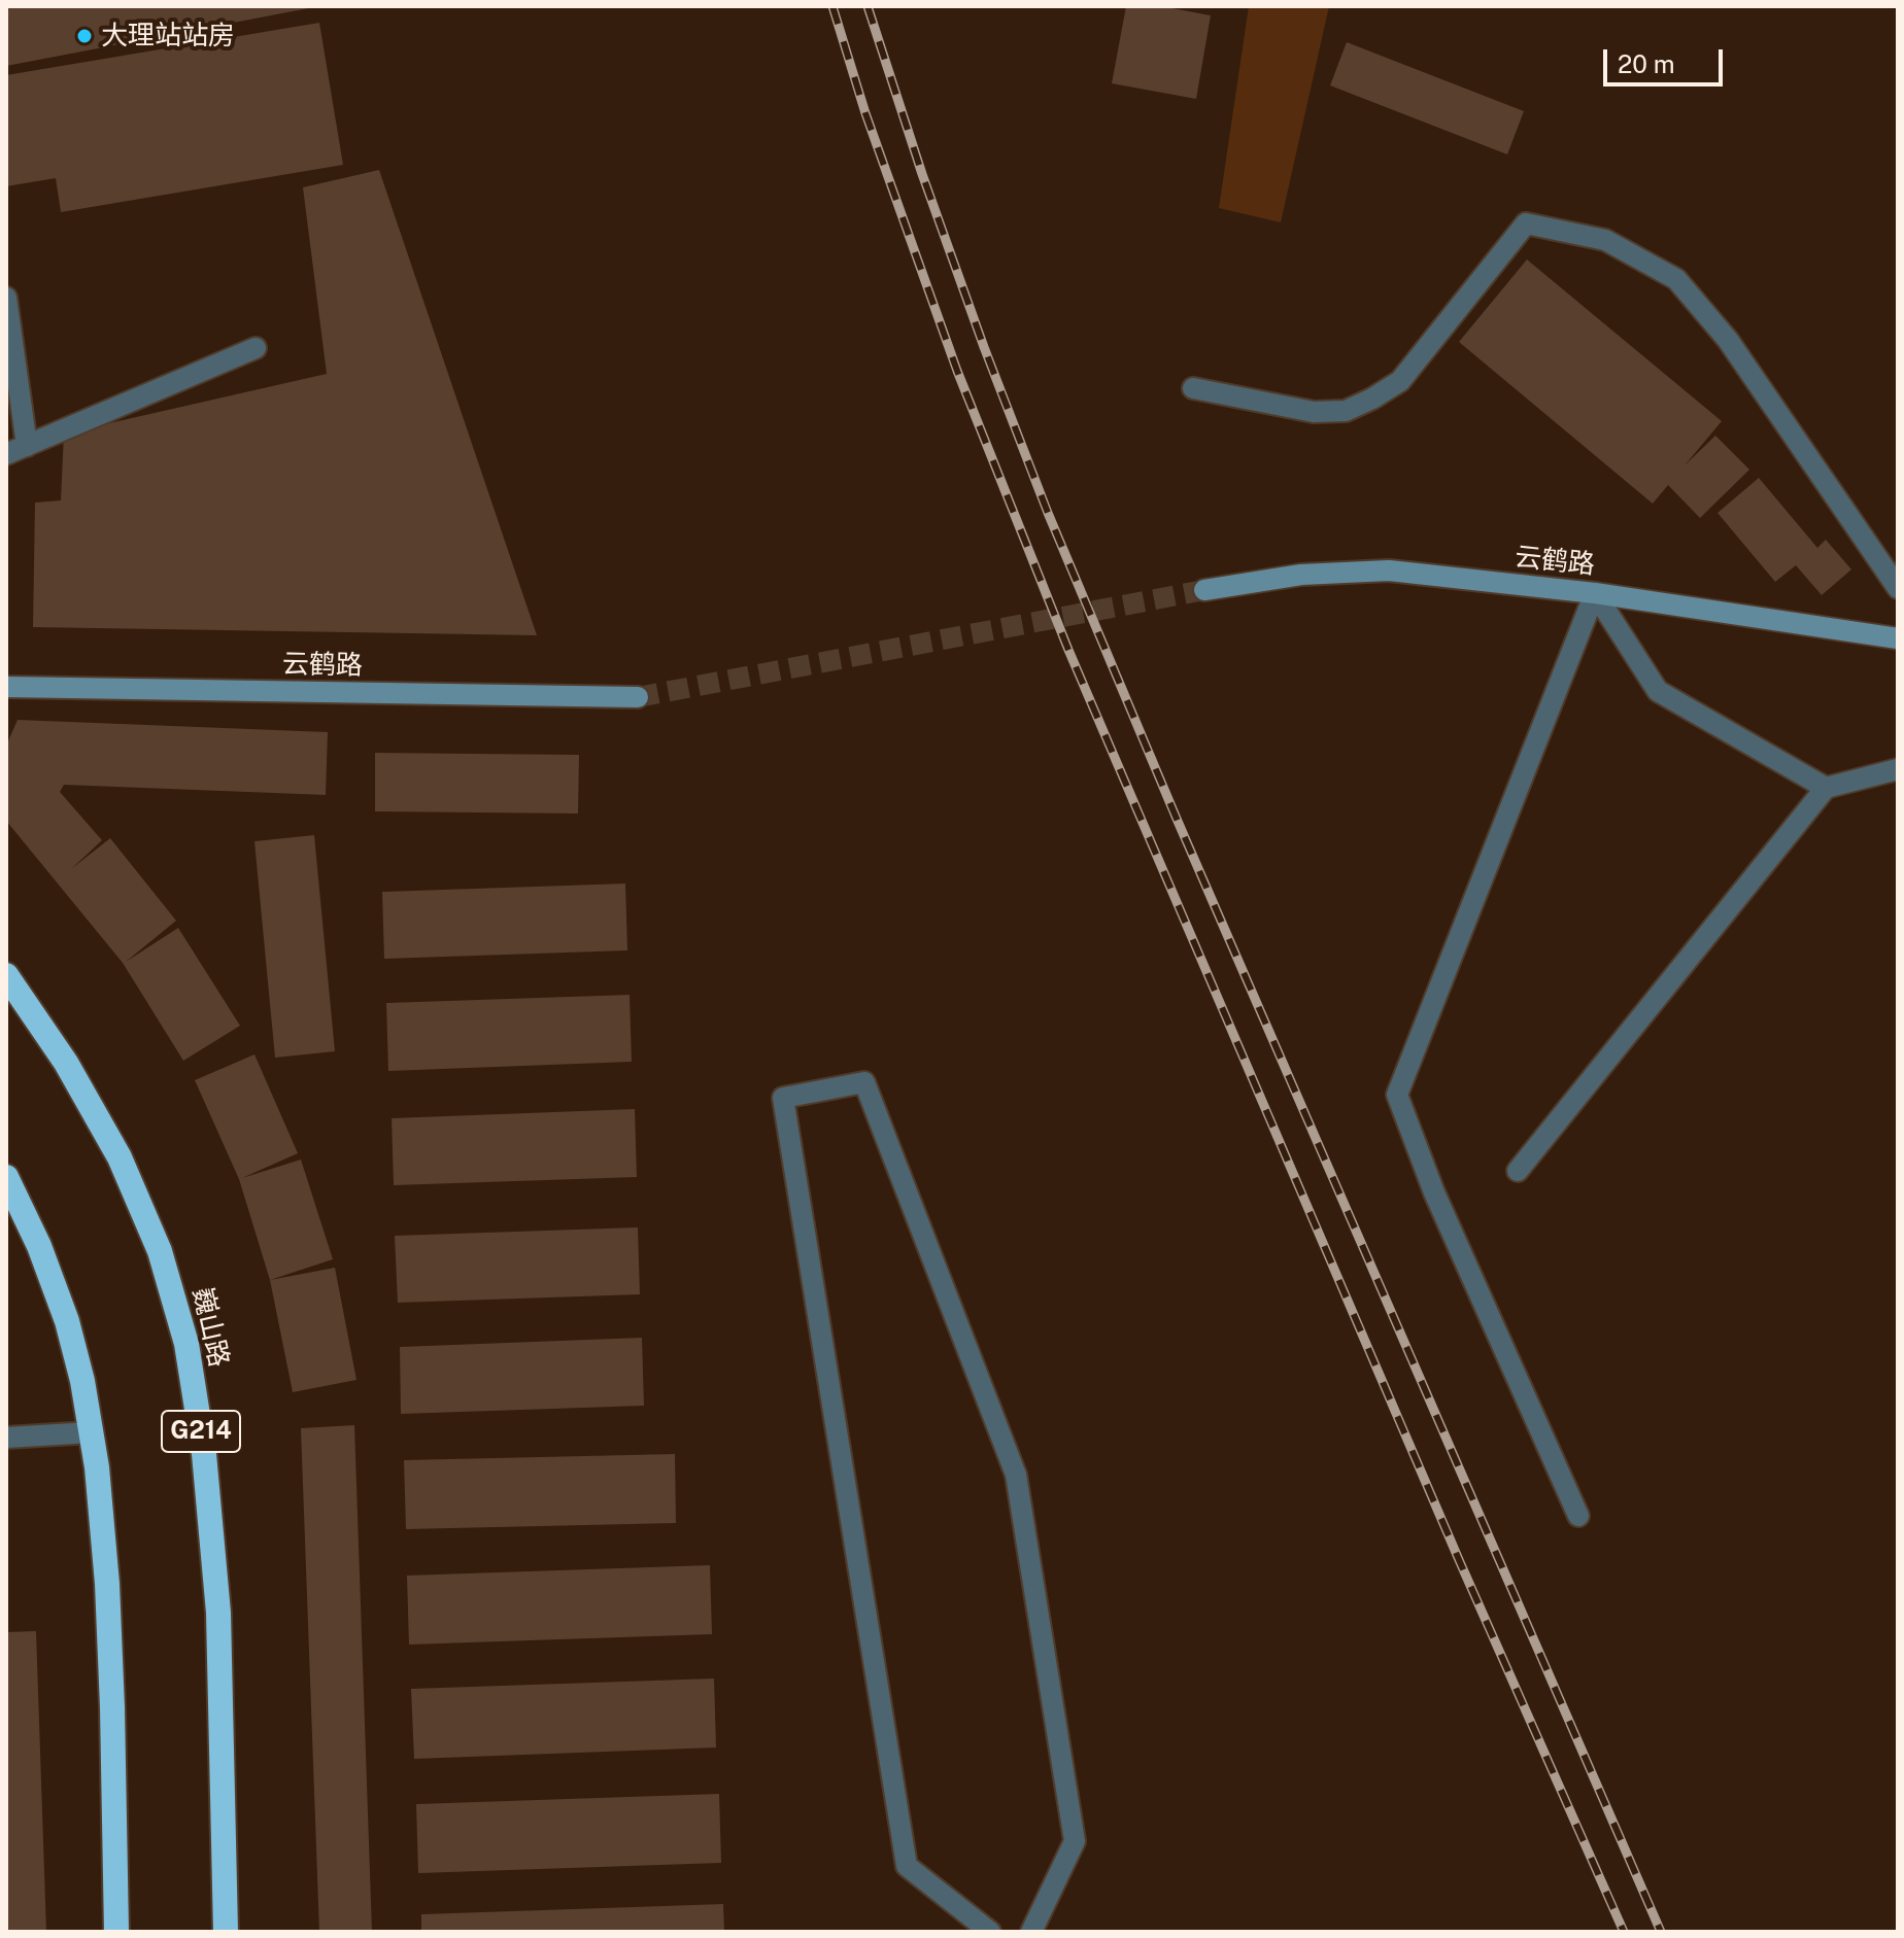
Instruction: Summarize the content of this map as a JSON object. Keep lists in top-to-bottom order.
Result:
{
  "streets": {
    "highway": ["巍山路", "G214"],
    "street": ["云鹤路"]
  },
  "places": ["大理站站房"],
  "scale_bar": "20 m"
}
